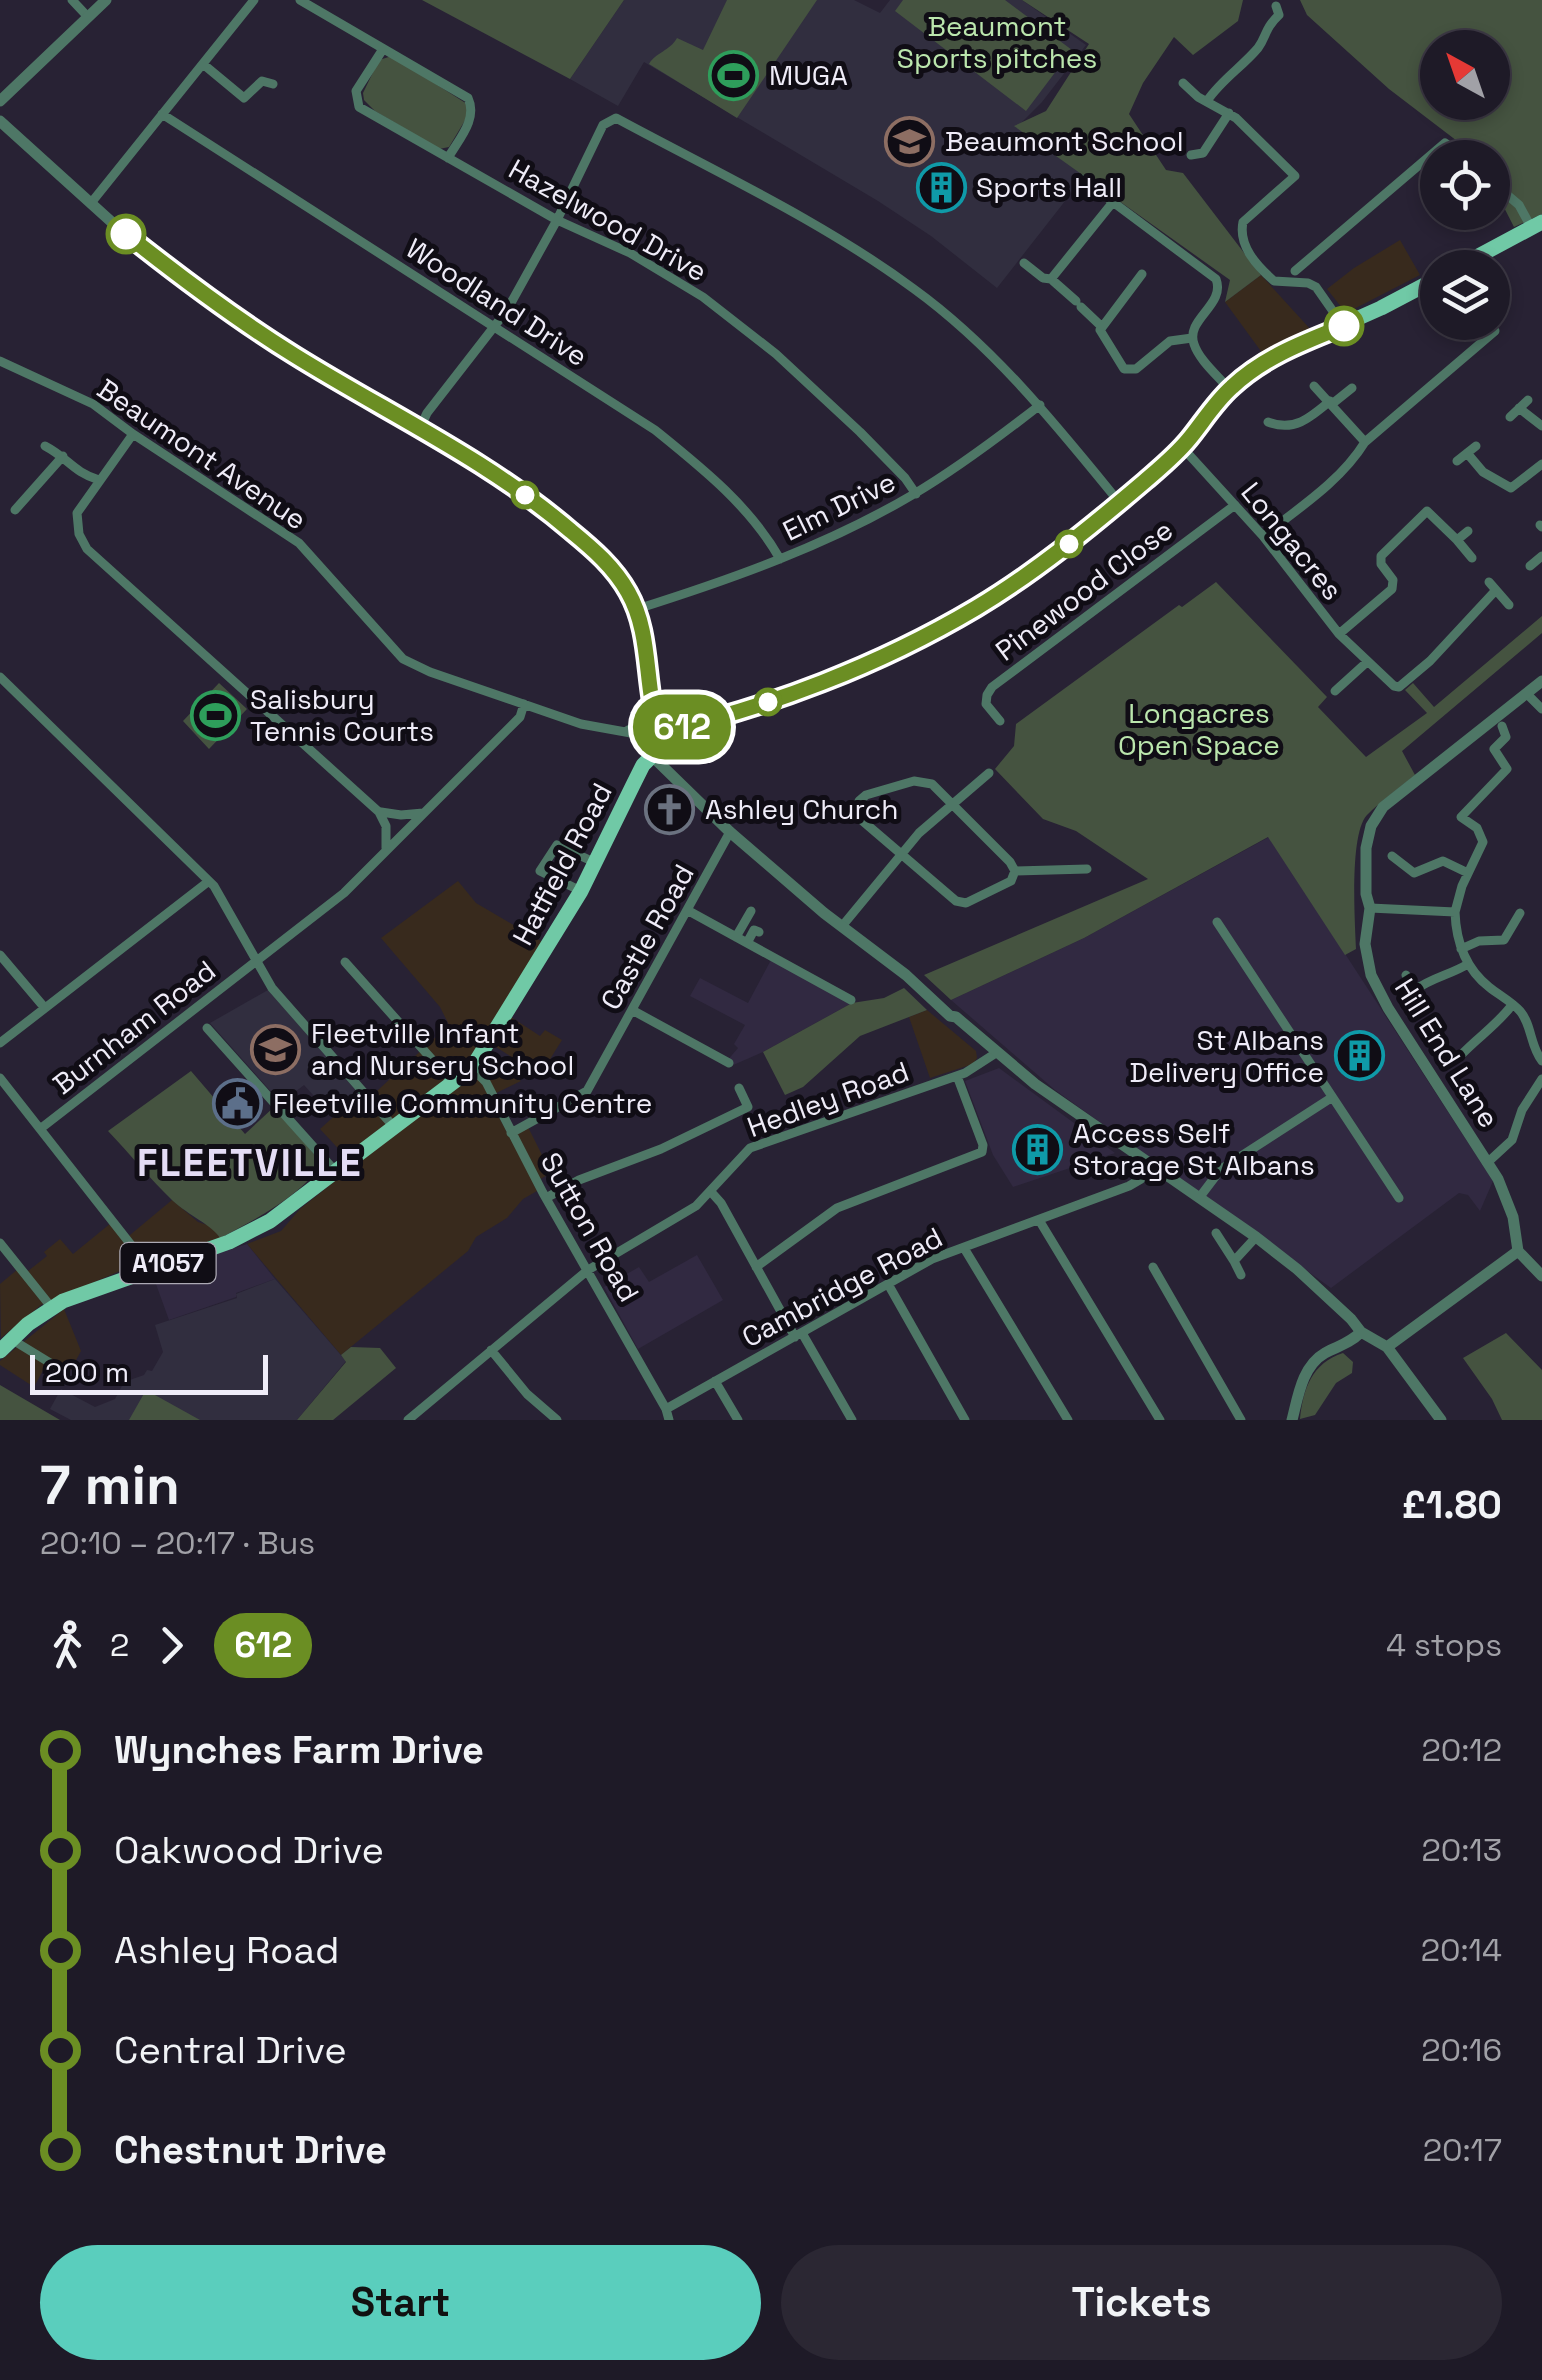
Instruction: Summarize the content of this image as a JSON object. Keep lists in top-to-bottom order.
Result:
{
  "streets": {
    "main road": ["Hatfield Road", "A1057"],
    "street": [
      "Hazelwood Drive",
      "Woodland Drive",
      "Beaumont Avenue",
      "Elm Drive",
      "Longacres",
      "Pinewood Close",
      "Castle Road",
      "Burnham Road",
      "Hill End Lane",
      "Hedley Road",
      "Sutton Road",
      "Cambridge Road"
    ]
  },
  "crossings": [
    ["Hazelwood Drive", "Elm Drive"],
    ["Woodland Drive", "Elm Drive"],
    ["Beaumont Avenue", "Hatfield Road"],
    ["Beaumont Avenue", "Burnham Road"],
    ["Longacres", "Pinewood Close"],
    ["Hatfield Road", "Sutton Road"],
    ["Castle Road", "Sutton Road"],
    ["Hedley Road", "Sutton Road"],
    ["Sutton Road", "Cambridge Road"]
  ],
  "districts": ["FLEETVILLE"],
  "parks": ["Beaumont Sports pitches", "Longacres Open Space"],
  "places": {
    "sports": ["MUGA", "Salisbury Tennis Courts"],
    "school or university": ["Beaumont School", "Fleetville Infant and Nursery School"],
    "building": ["Sports Hall", "St Albans Delivery Office", "Access Self Storage St Albans"],
    "church": ["Ashley Church"],
    "public building": ["Fleetville Community Centre"]
  },
  "lines": ["bus line 612"],
  "scale_bar": "200 m",
  "north": "top left",
  "page": {
    "on_map": "612",
    "scale": "200 m",
    "heading": ["7 min", "20:10 – 20:17 · Bus", "£1.80"],
    "legs": ["2", "612", "4 stops"],
    "list": [
      {
        "name": "Wynches Farm Drive",
        "value": "20:12"
      },
      {
        "name": "Oakwood Drive",
        "value": "20:13"
      },
      {
        "name": "Ashley Road",
        "value": "20:14"
      },
      {
        "name": "Central Drive",
        "value": "20:16"
      },
      {
        "name": "Chestnut Drive",
        "value": "20:17"
      }
    ],
    "buttons": ["Start", "Tickets"]
  }
}
